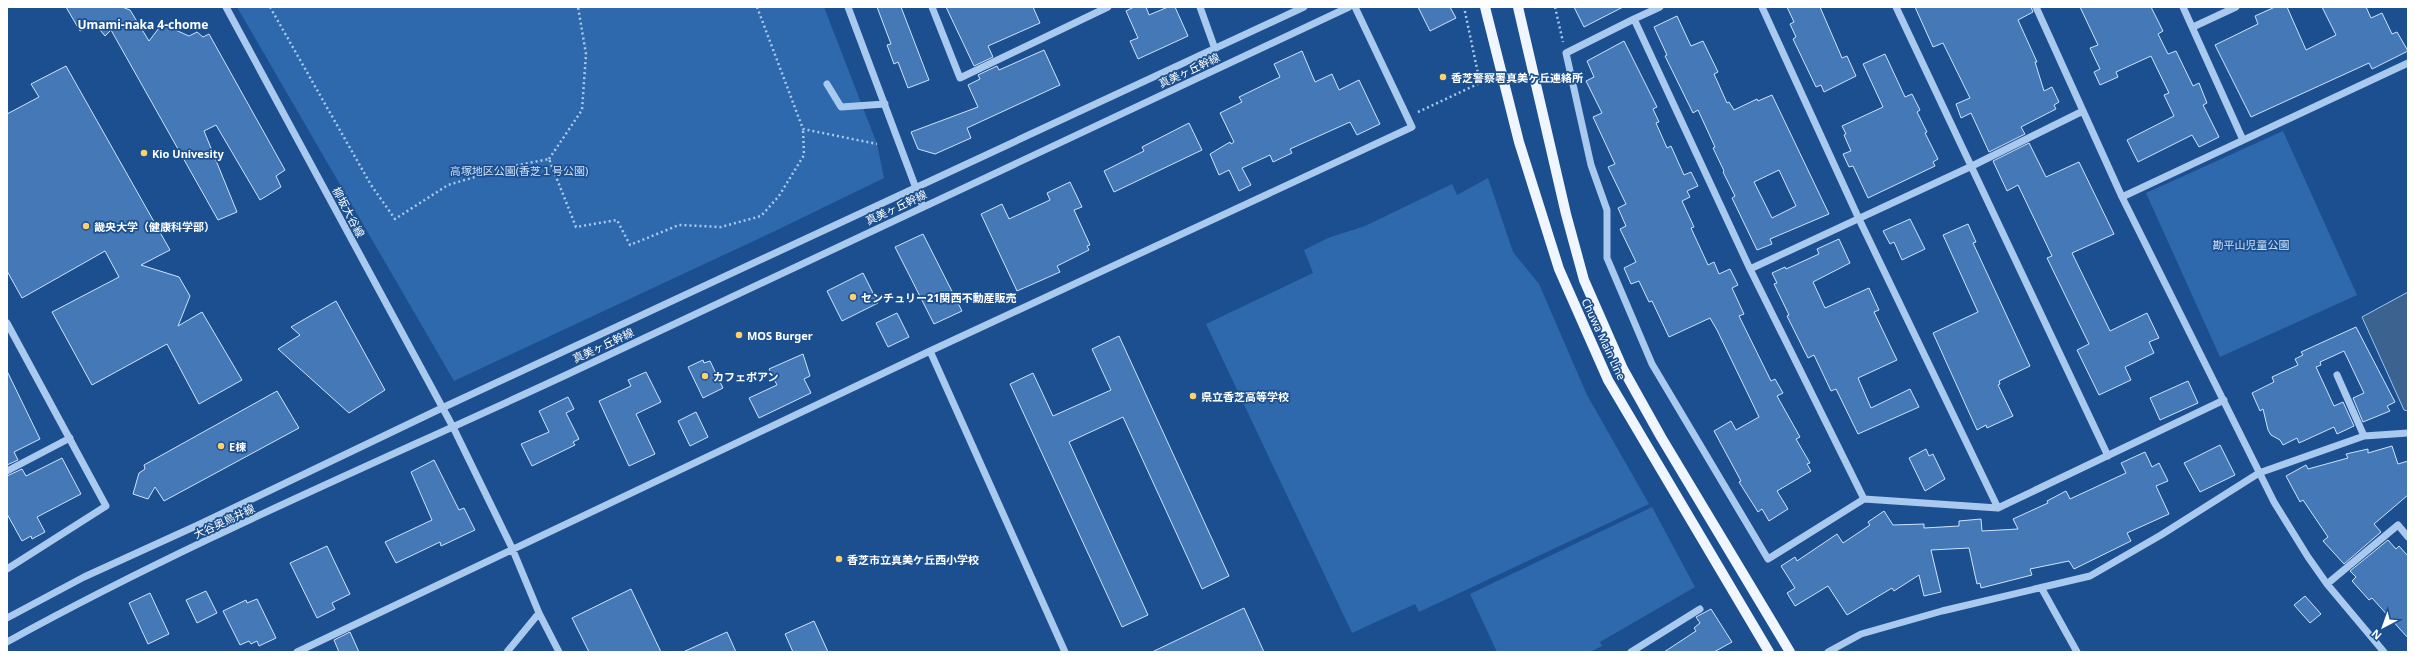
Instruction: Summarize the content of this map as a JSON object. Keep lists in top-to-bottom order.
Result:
{
  "streets": {
    "main road": ["Chuwa Main Line"],
    "street": ["真美ヶ丘幹線", "柳坂大谷線", "大谷奥鳥井線"]
  },
  "crossings": [
    ["真美ヶ丘幹線", "柳坂大谷線"],
    ["真美ヶ丘幹線", "大谷奥鳥井線"],
    ["柳坂大谷線", "大谷奥鳥井線"]
  ],
  "districts": ["Umami-naka 4-chome"],
  "parks": ["高塚地区公園(香芝１号公園)", "勘平山児童公園"],
  "places": [
    "香芝警察署真美ヶ丘連絡所",
    "Kio Univesity",
    "畿央大学（健康科学部）",
    "センチュリー21関西不動産販売",
    "MOS Burger",
    "カフェポアン",
    "県立香芝高等学校",
    "E棟",
    "香芝市立真美ケ丘西小学校"
  ],
  "north": "bottom left"
}
